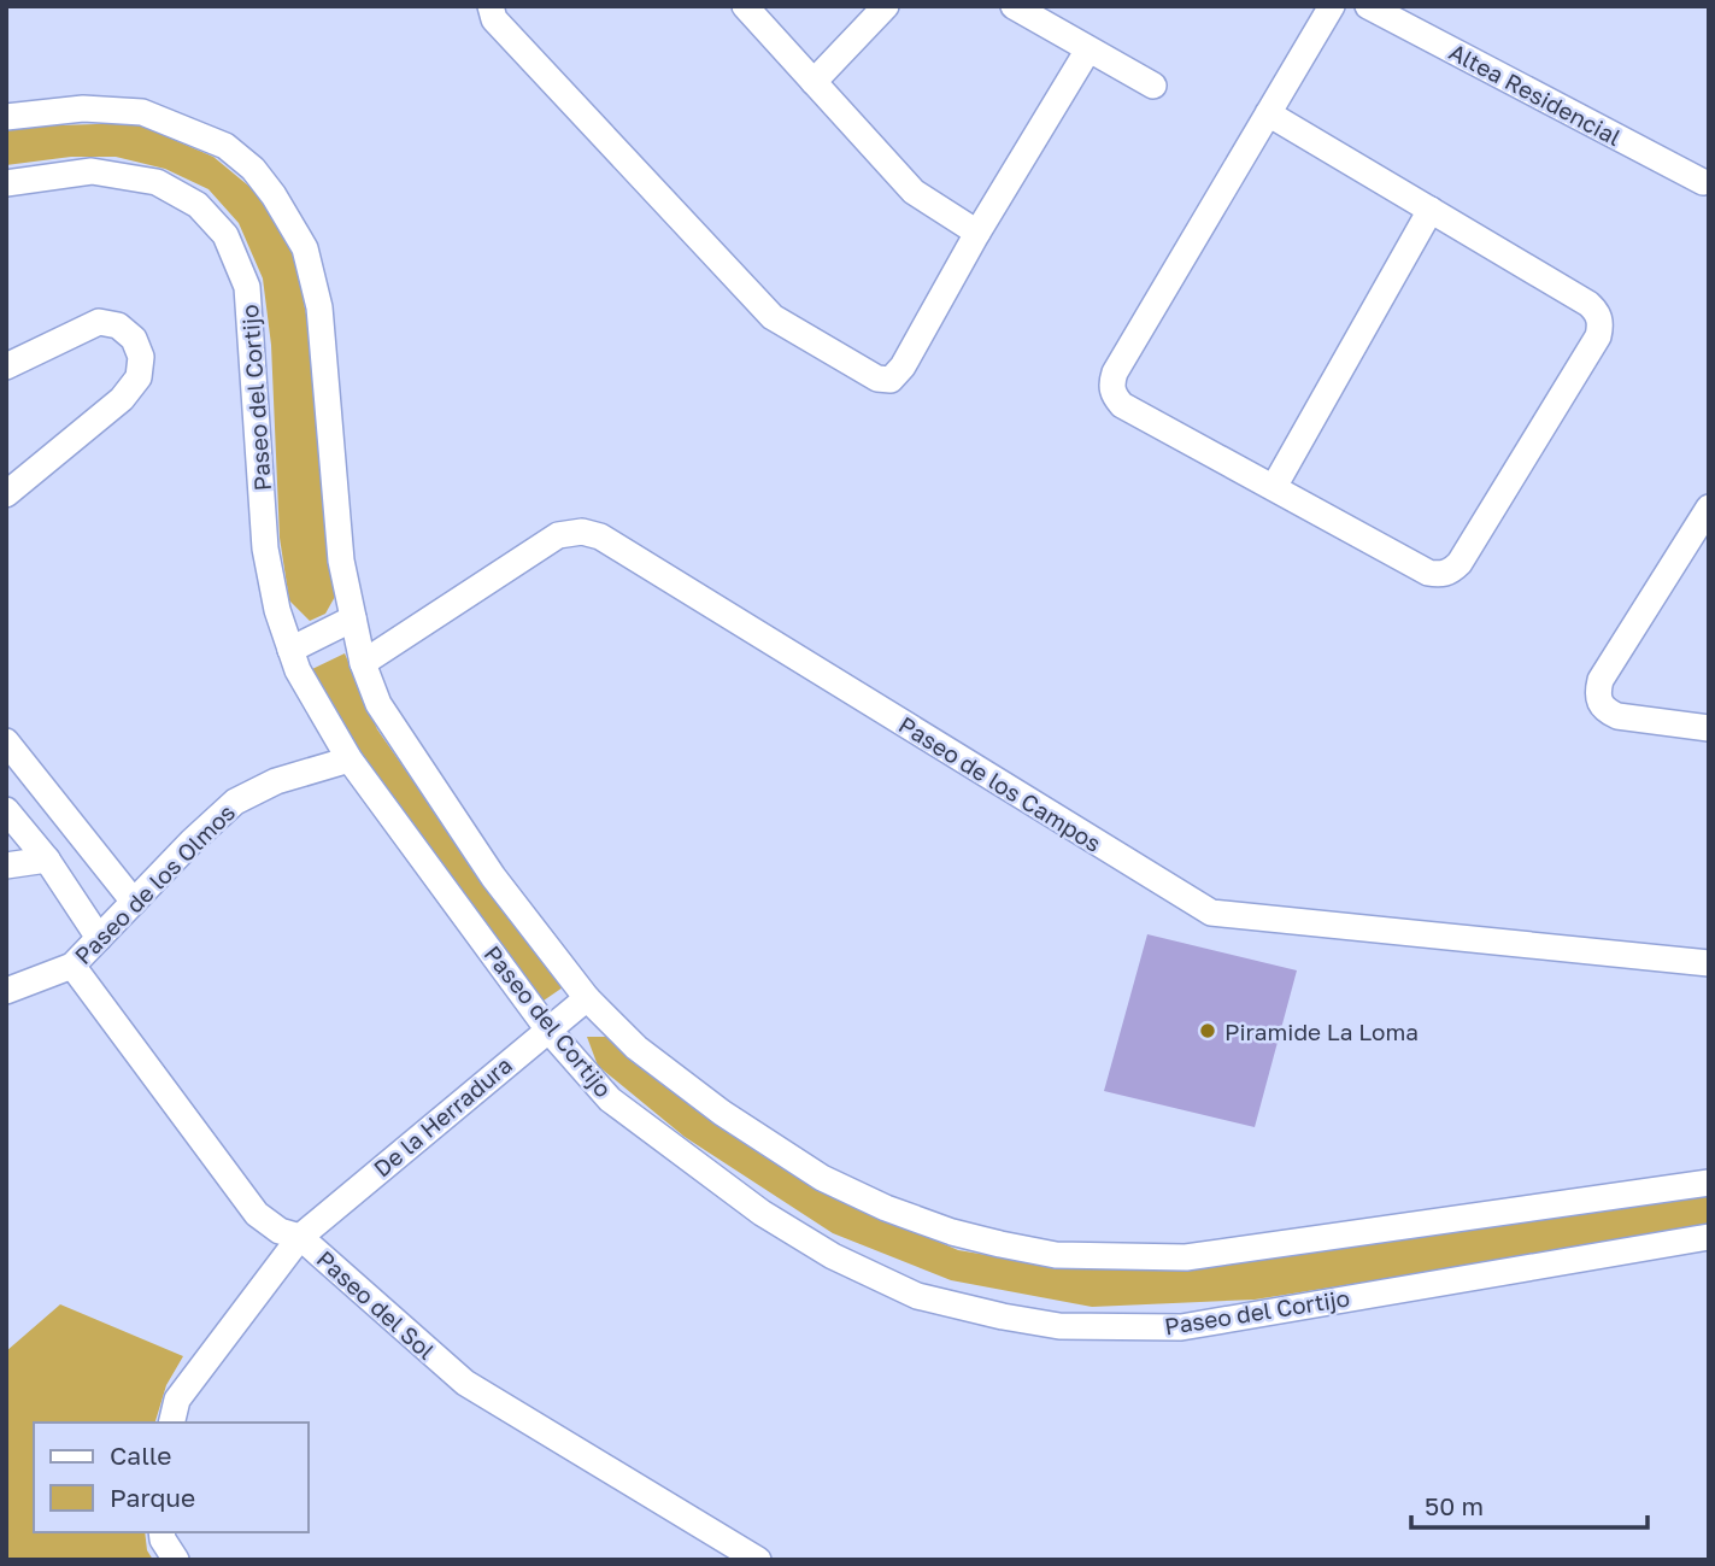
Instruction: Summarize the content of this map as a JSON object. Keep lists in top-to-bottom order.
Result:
{
  "streets": {
    "street": [
      "Altea Residencial",
      "Paseo del Cortijo",
      "Paseo de los Campos",
      "Paseo de los Olmos",
      "De la Herradura",
      "Paseo del Sol"
    ]
  },
  "crossings": [
    ["Paseo del Cortijo", "Paseo de los Campos"],
    ["Paseo del Cortijo", "Paseo de los Olmos"],
    ["Paseo del Cortijo", "De la Herradura"],
    ["Paseo de los Olmos", "Paseo del Sol"],
    ["De la Herradura", "Paseo del Sol"]
  ],
  "places": ["Piramide La Loma"],
  "legend": ["Calle", "Parque"],
  "scale_bar": "50 m"
}
